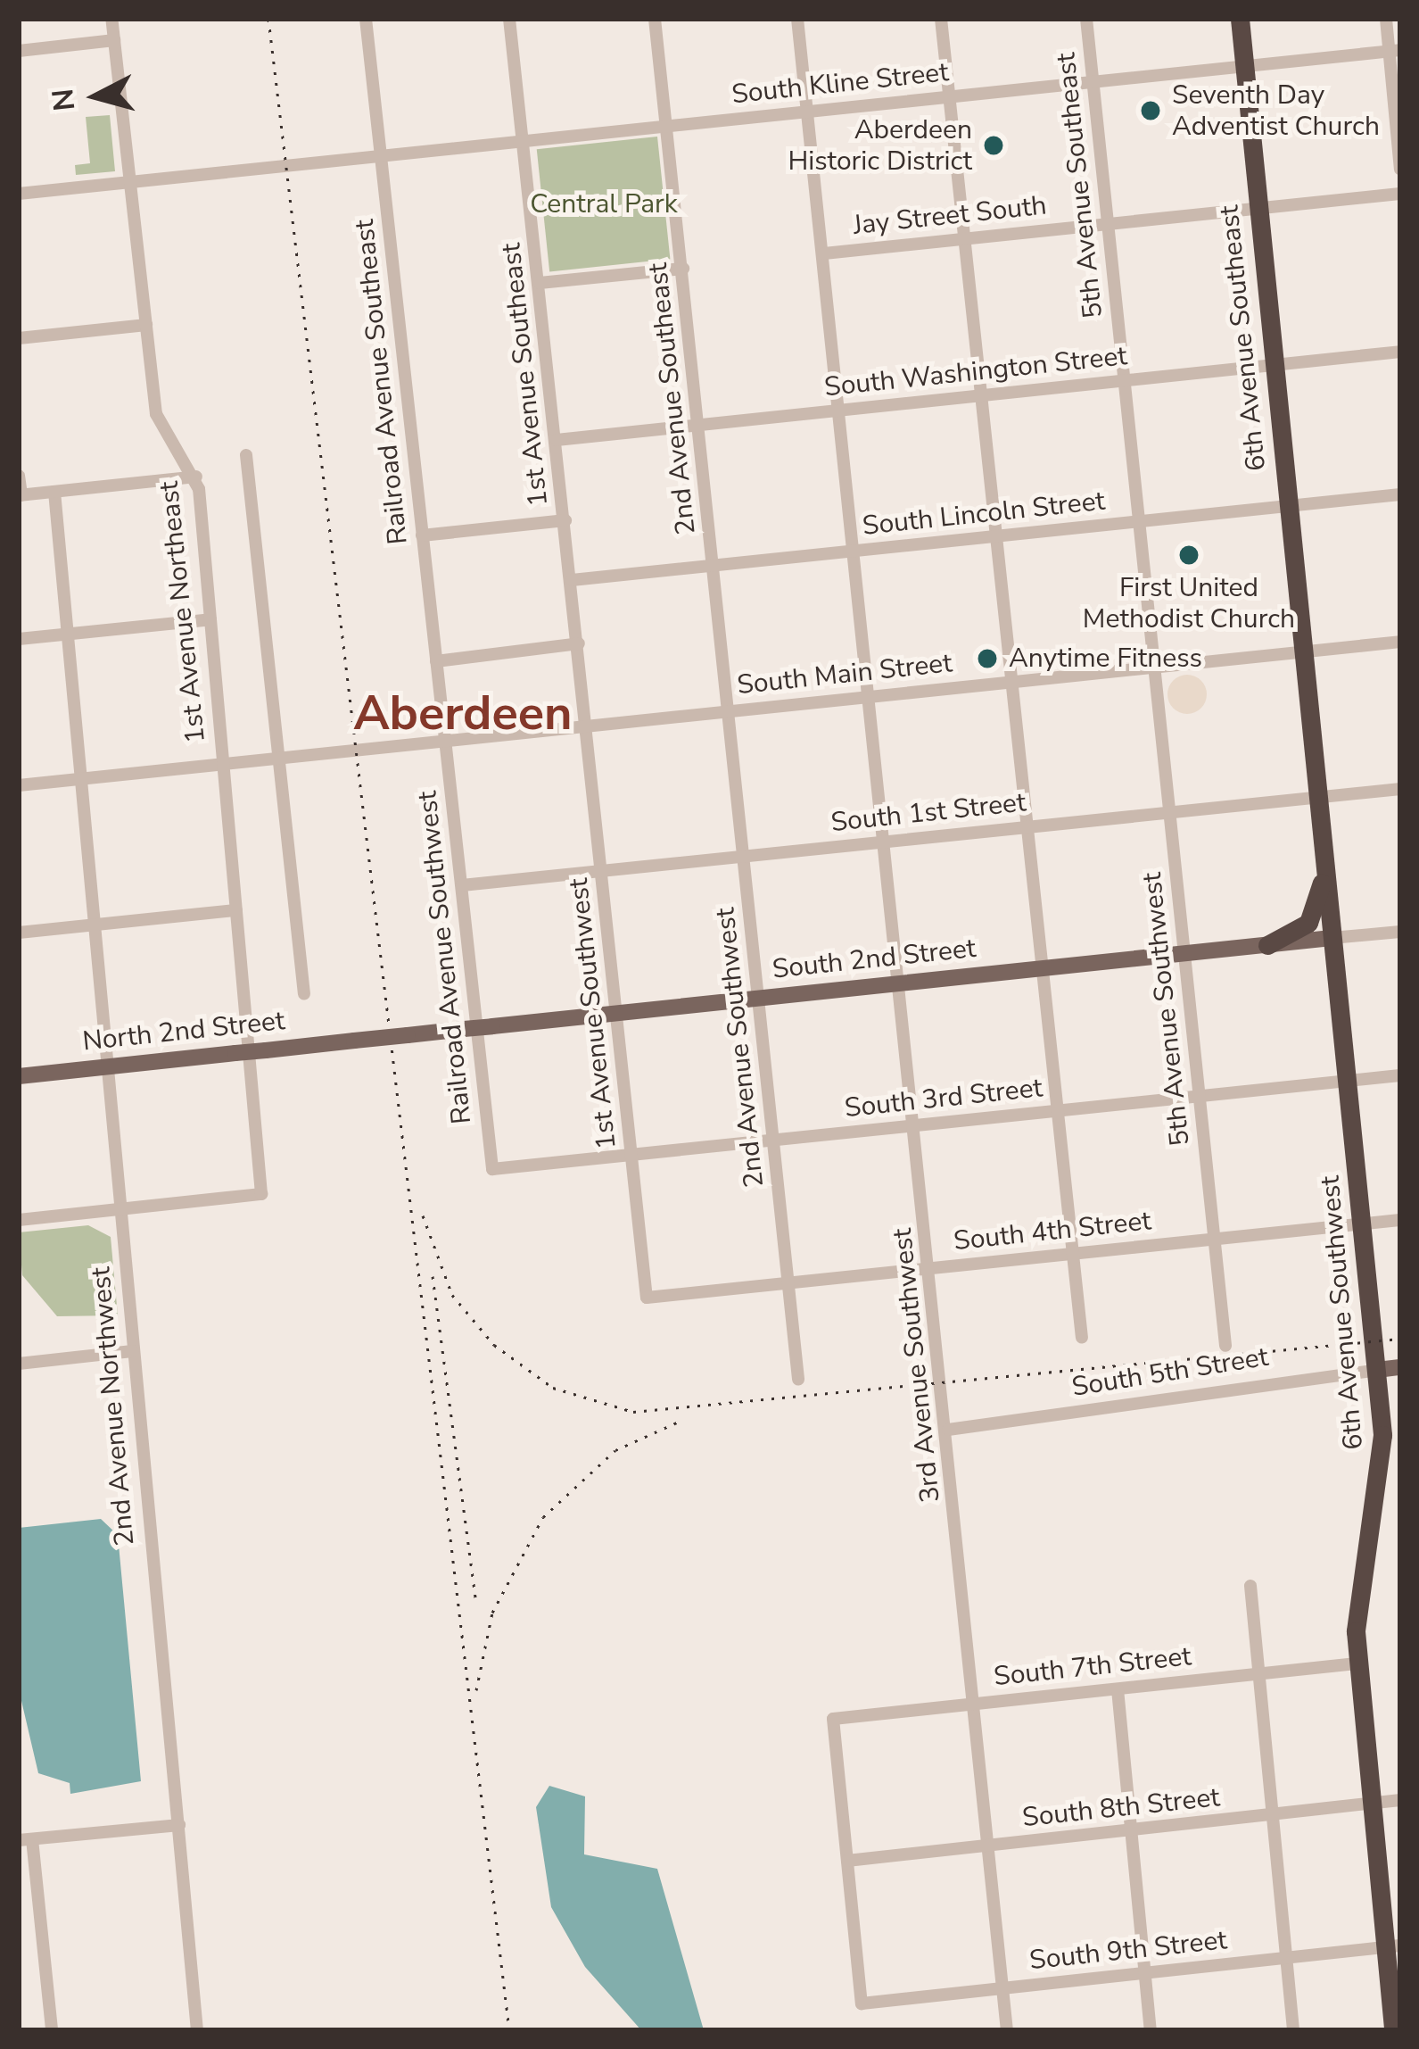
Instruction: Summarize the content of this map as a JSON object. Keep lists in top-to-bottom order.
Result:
{
  "streets": {
    "highway": ["6th Avenue Southeast", "6th Avenue Southwest"],
    "main road": ["South 2nd Street", "North 2nd Street", "South 5th Street"],
    "street": [
      "South Kline Street",
      "5th Avenue Southeast",
      "Jay Street South",
      "South Washington Street",
      "1st Avenue Southeast",
      "Railroad Avenue Southeast",
      "2nd Avenue Southeast",
      "South Lincoln Street",
      "1st Avenue Northeast",
      "South Main Street",
      "South 1st Street",
      "Railroad Avenue Southwest",
      "5th Avenue Southwest",
      "1st Avenue Southwest",
      "2nd Avenue Southwest",
      "South 3rd Street",
      "South 4th Street",
      "3rd Avenue Southwest",
      "2nd Avenue Northwest",
      "South 7th Street",
      "South 8th Street",
      "South 9th Street"
    ]
  },
  "crossings": [
    ["South Kline Street", "5th Avenue Southeast"],
    ["South Kline Street", "6th Avenue Southeast"],
    ["South Kline Street", "1st Avenue Southeast"],
    ["South Kline Street", "Railroad Avenue Southeast"],
    ["South Kline Street", "2nd Avenue Southeast"],
    ["South Kline Street", "1st Avenue Northeast"],
    ["South Kline Street", "3rd Avenue Southwest"],
    ["5th Avenue Southeast", "Jay Street South"],
    ["5th Avenue Southeast", "South Washington Street"],
    ["5th Avenue Southeast", "South Lincoln Street"],
    ["5th Avenue Southeast", "South Main Street"],
    ["5th Avenue Southeast", "5th Avenue Southwest"],
    ["Jay Street South", "6th Avenue Southeast"],
    ["Jay Street South", "3rd Avenue Southwest"],
    ["6th Avenue Southeast", "South Washington Street"],
    ["6th Avenue Southeast", "South Lincoln Street"],
    ["6th Avenue Southeast", "South Main Street"],
    ["6th Avenue Southeast", "6th Avenue Southwest"],
    ["South Washington Street", "1st Avenue Southeast"],
    ["South Washington Street", "2nd Avenue Southeast"],
    ["South Washington Street", "3rd Avenue Southwest"],
    ["1st Avenue Southeast", "South Lincoln Street"],
    ["1st Avenue Southeast", "South Main Street"],
    ["1st Avenue Southeast", "1st Avenue Southwest"],
    ["Railroad Avenue Southeast", "South Main Street"],
    ["Railroad Avenue Southeast", "Railroad Avenue Southwest"],
    ["2nd Avenue Southeast", "South Lincoln Street"],
    ["2nd Avenue Southeast", "South Main Street"],
    ["2nd Avenue Southeast", "2nd Avenue Southwest"],
    ["South Lincoln Street", "3rd Avenue Southwest"],
    ["1st Avenue Northeast", "South Main Street"],
    ["1st Avenue Northeast", "2nd Avenue Northwest"],
    ["South Main Street", "Railroad Avenue Southwest"],
    ["South Main Street", "5th Avenue Southwest"],
    ["South Main Street", "1st Avenue Southwest"],
    ["South Main Street", "2nd Avenue Southwest"],
    ["South Main Street", "6th Avenue Southwest"],
    ["South Main Street", "3rd Avenue Southwest"],
    ["South Main Street", "2nd Avenue Northwest"],
    ["South 1st Street", "Railroad Avenue Southwest"],
    ["South 1st Street", "5th Avenue Southwest"],
    ["South 1st Street", "1st Avenue Southwest"],
    ["South 1st Street", "2nd Avenue Southwest"],
    ["South 1st Street", "6th Avenue Southwest"],
    ["South 1st Street", "3rd Avenue Southwest"],
    ["Railroad Avenue Southwest", "South 3rd Street"],
    ["South 2nd Street", "5th Avenue Southwest"],
    ["South 2nd Street", "1st Avenue Southwest"],
    ["South 2nd Street", "North 2nd Street"],
    ["South 2nd Street", "2nd Avenue Southwest"],
    ["South 2nd Street", "6th Avenue Southwest"],
    ["South 2nd Street", "3rd Avenue Southwest"],
    ["5th Avenue Southwest", "South 3rd Street"],
    ["5th Avenue Southwest", "South 4th Street"],
    ["1st Avenue Southwest", "South 3rd Street"],
    ["1st Avenue Southwest", "South 4th Street"],
    ["North 2nd Street", "2nd Avenue Northwest"],
    ["2nd Avenue Southwest", "South 3rd Street"],
    ["2nd Avenue Southwest", "South 4th Street"],
    ["South 3rd Street", "6th Avenue Southwest"],
    ["South 3rd Street", "3rd Avenue Southwest"],
    ["South 4th Street", "6th Avenue Southwest"],
    ["South 4th Street", "3rd Avenue Southwest"],
    ["6th Avenue Southwest", "South 5th Street"],
    ["6th Avenue Southwest", "South 7th Street"],
    ["6th Avenue Southwest", "South 8th Street"],
    ["6th Avenue Southwest", "South 9th Street"],
    ["3rd Avenue Southwest", "South 5th Street"],
    ["3rd Avenue Southwest", "South 7th Street"],
    ["3rd Avenue Southwest", "South 8th Street"],
    ["3rd Avenue Southwest", "South 9th Street"],
    ["South 7th Street", "South 8th Street"],
    ["South 7th Street", "South 9th Street"],
    ["South 8th Street", "South 9th Street"]
  ],
  "districts": ["Aberdeen"],
  "parks": ["Central Park"],
  "places": [
    "Seventh Day Adventist Church",
    "Aberdeen Historic District",
    "First United Methodist Church",
    "Anytime Fitness"
  ],
  "north": "left"
}
